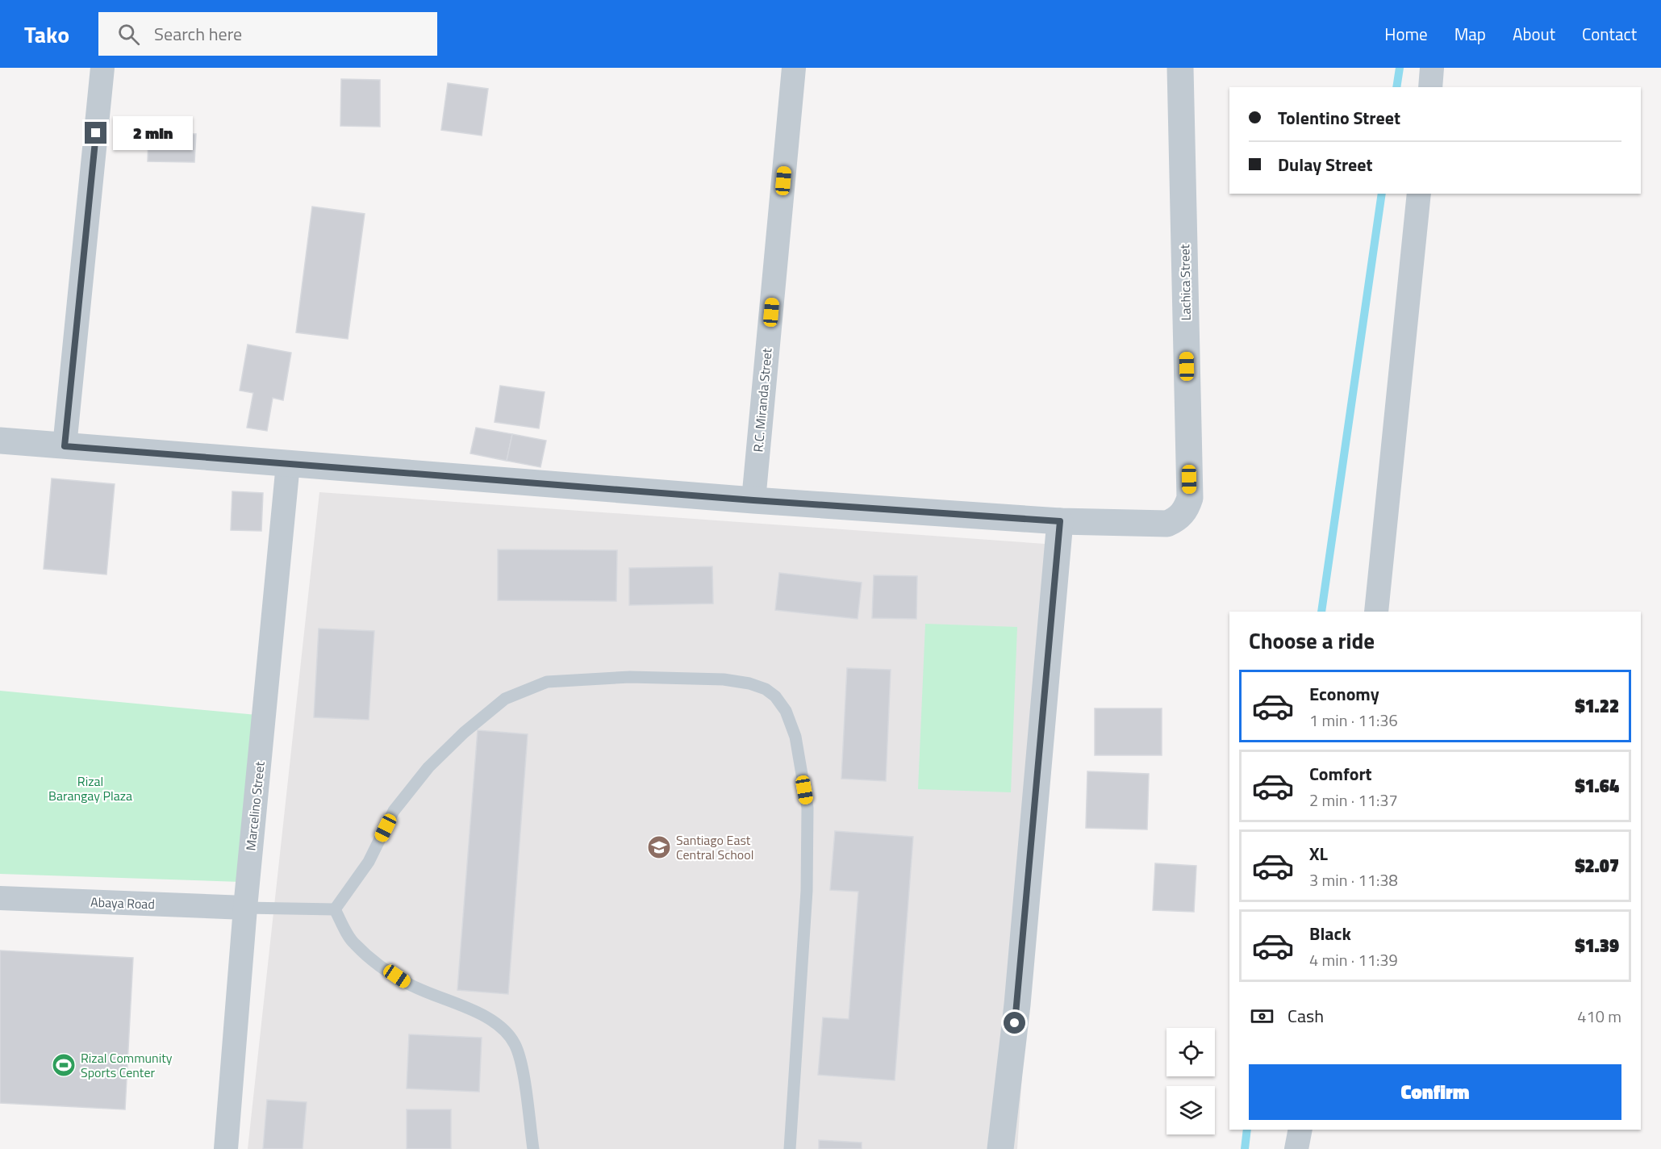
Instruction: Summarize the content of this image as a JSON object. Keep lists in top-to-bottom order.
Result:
{
  "streets": {
    "street": [
      "Lachica Street",
      "R.C. Miranda Street",
      "Marcelino Street",
      "Abaya Road"
    ]
  },
  "crossings": [
    ["Marcelino Street", "Abaya Road"]
  ],
  "parks": ["Rizal Barangay Plaza"],
  "places": {
    "school or university": ["Santiago East Central School"],
    "sports": ["Rizal Community Sports Center"]
  },
  "page": {
    "header": "Tako",
    "search": "Search here",
    "nav": [
      "Home",
      "Map",
      "About",
      "Contact"
    ],
    "banner": ["Tolentino Street", "Dulay Street"],
    "bubble": "2 min",
    "heading": "Choose a ride",
    "list": [
      {
        "name": "Economy",
        "note": "1 min · 11:36",
        "value": "$1.22"
      },
      {
        "name": "Comfort",
        "note": "2 min · 11:37",
        "value": "$1.64"
      },
      {
        "name": "XL",
        "note": "3 min · 11:38",
        "value": "$2.07"
      },
      {
        "name": "Black",
        "note": "4 min · 11:39",
        "value": "$1.39"
      }
    ],
    "pay": ["Cash", "410 m"],
    "buttons": "Confirm"
  }
}
